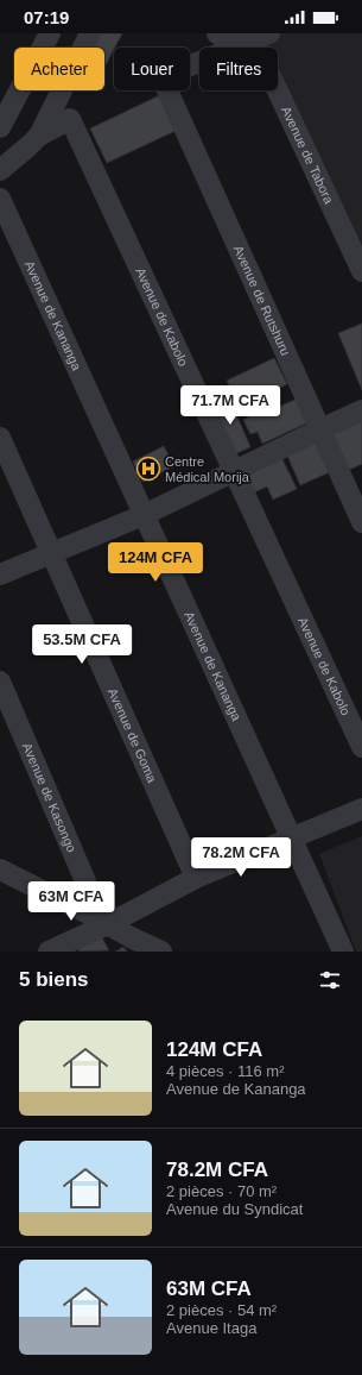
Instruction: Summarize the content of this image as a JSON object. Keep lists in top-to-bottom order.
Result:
{
  "streets": {
    "street": [
      "Avenue de Tabora",
      "Avenue de Rutshuru",
      "Avenue de Kananga",
      "Avenue de Kabolo",
      "Avenue de Goma",
      "Avenue de Kasongo"
    ]
  },
  "crossings": [
    ["Avenue de Tabora", "Avenue de Rutshuru"]
  ],
  "places": {
    "hospital": ["Centre Médical Morija"]
  },
  "page": {
    "status": "07:19",
    "chip": ["Acheter", "Louer", "Filtres"],
    "price": [
      "71.7M CFA",
      "124M CFA",
      "53.5M CFA",
      "78.2M CFA",
      "63M CFA"
    ],
    "heading": "5 biens",
    "list": [
      {
        "name": "124M CFA",
        "note": "4 pièces · 116 m² · Avenue de Kananga"
      },
      {
        "name": "78.2M CFA",
        "note": "2 pièces · 70 m² · Avenue du Syndicat"
      },
      {
        "name": "63M CFA",
        "note": "2 pièces · 54 m² · Avenue Itaga"
      }
    ]
  }
}
